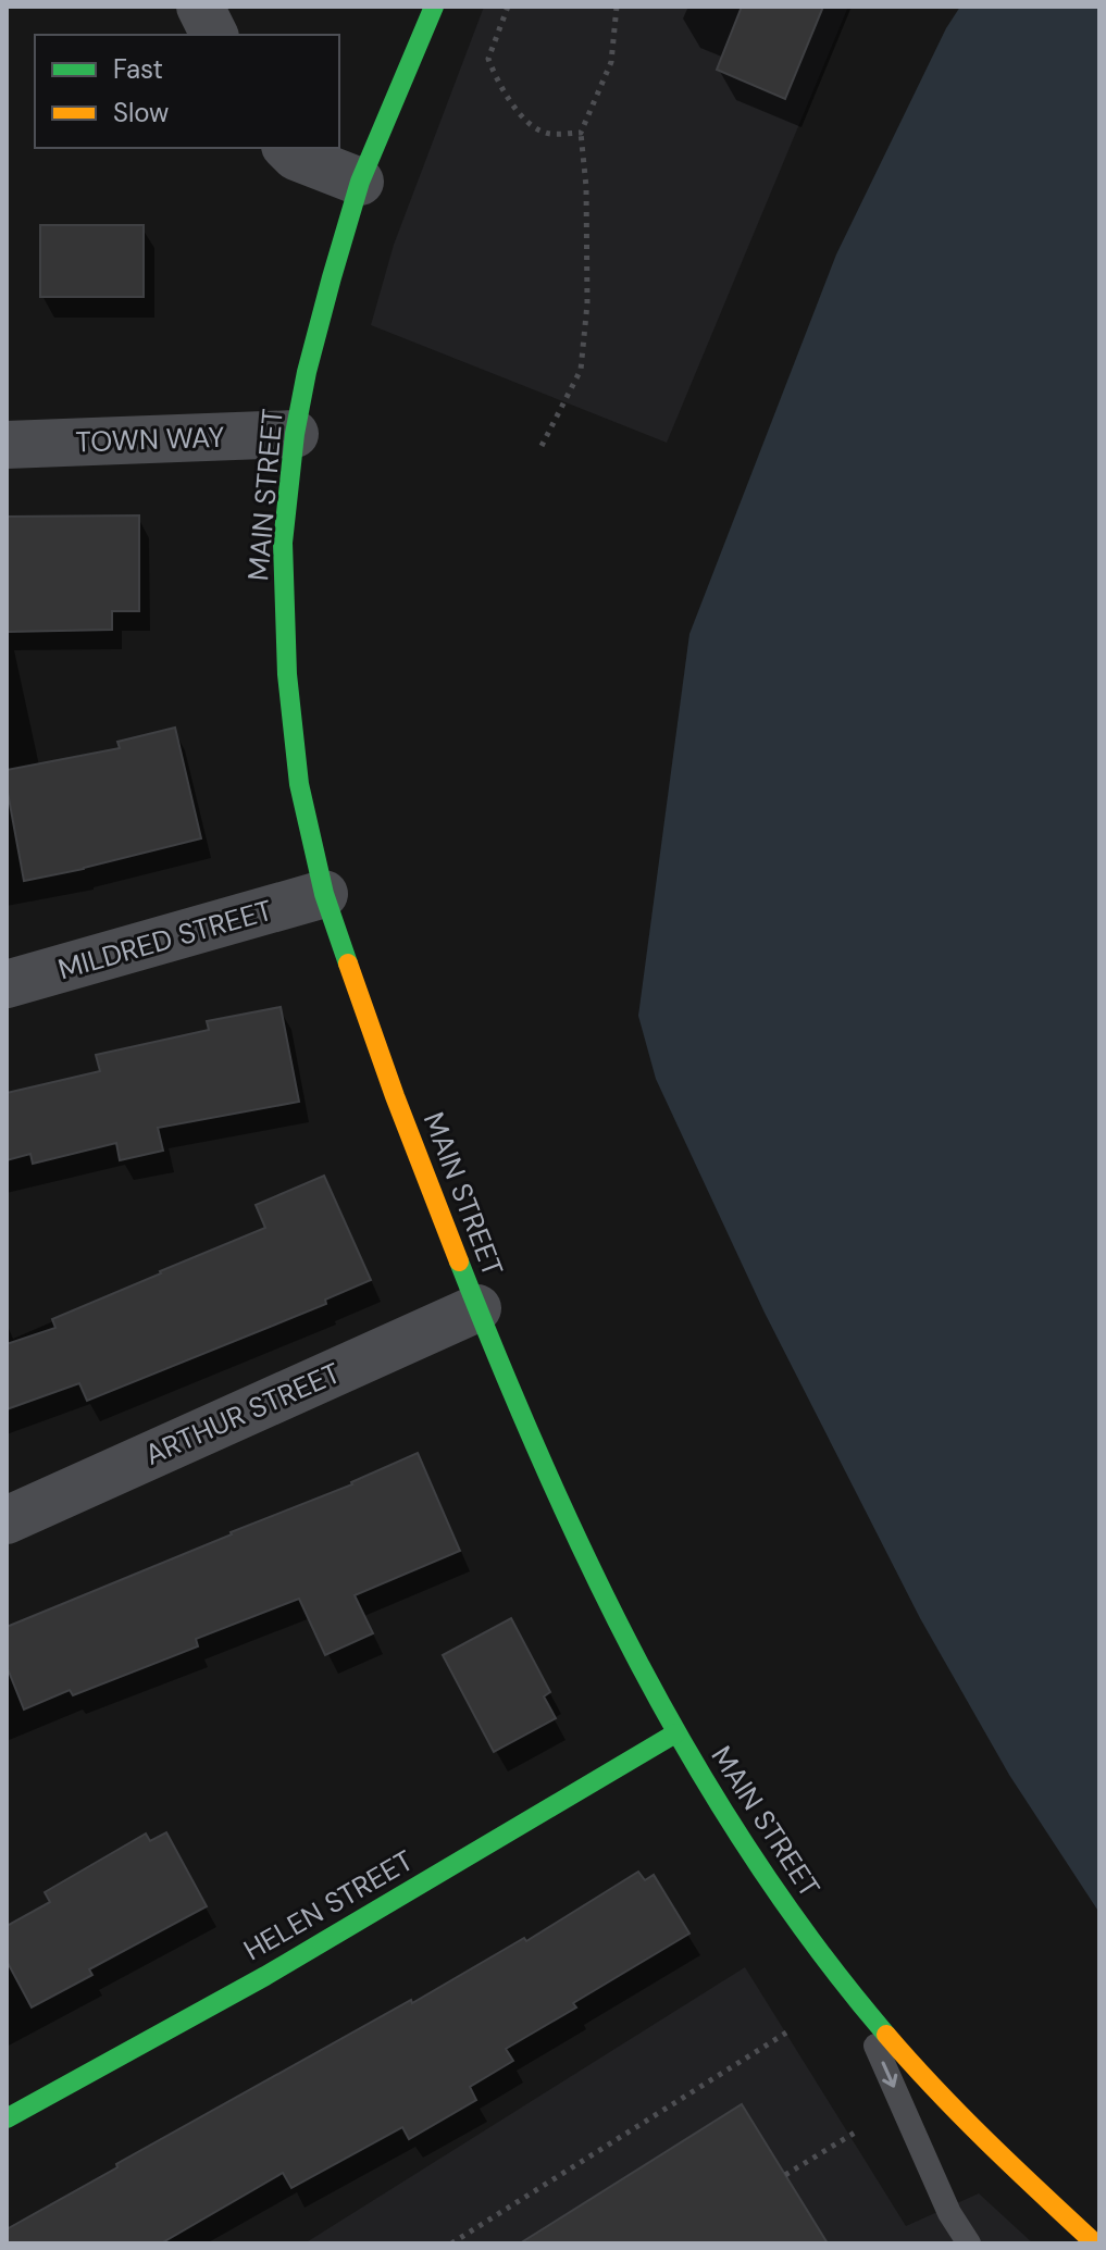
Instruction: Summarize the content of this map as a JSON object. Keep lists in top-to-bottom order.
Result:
{
  "streets": {
    "main road": ["MAIN STREET", "HELEN STREET"],
    "street": ["TOWN WAY", "MILDRED STREET", "ARTHUR STREET"]
  },
  "crossings": [
    ["TOWN WAY", "MAIN STREET"],
    ["MAIN STREET", "MILDRED STREET"],
    ["MAIN STREET", "ARTHUR STREET"],
    ["MAIN STREET", "HELEN STREET"]
  ],
  "legend": ["Fast", "Slow"]
}
